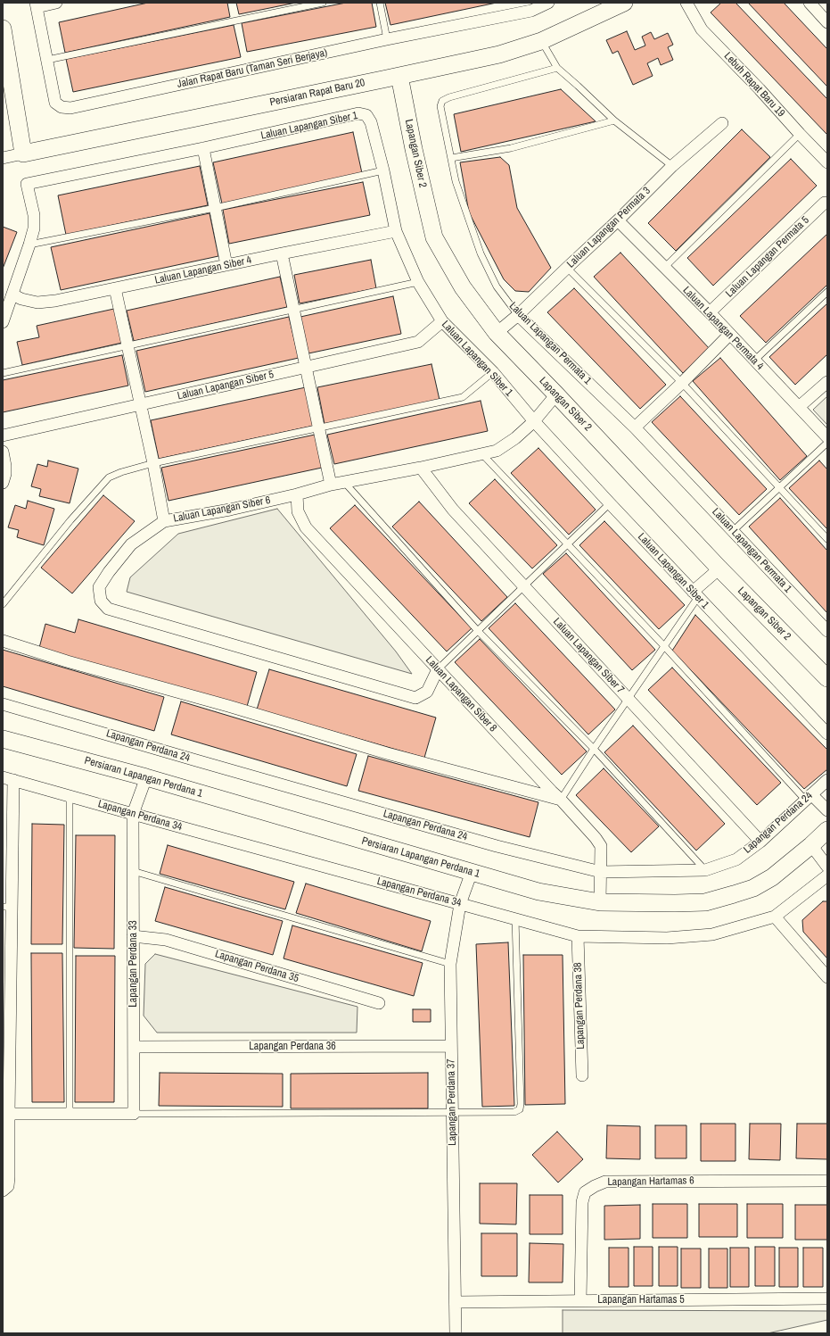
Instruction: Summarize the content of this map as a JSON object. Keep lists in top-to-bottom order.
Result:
{
  "streets": {
    "street": [
      "Jalan Rapat Baru (Taman Seri Berjaya)",
      "Lebuh Rapat Baru 19",
      "Persiaran Rapat Baru 20",
      "Laluan Lapangan Siber 1",
      "Lapangan Siber 2",
      "Laluan Lapangan Permata 3",
      "Laluan Lapangan Permata 5",
      "Laluan Lapangan Siber 4",
      "Laluan Lapangan Permata 4",
      "Laluan Lapangan Permata 1",
      "Laluan Lapangan Siber 5",
      "Laluan Lapangan Siber 6",
      "Laluan Lapangan Siber 7",
      "Laluan Lapangan Siber 8",
      "Lapangan Perdana 24",
      "Persiaran Lapangan Perdana 1",
      "Lapangan Perdana 34",
      "Lapangan Perdana 33",
      "Lapangan Perdana 35",
      "Lapangan Perdana 38",
      "Lapangan Perdana 36",
      "Lapangan Perdana 37",
      "Lapangan Hartamas 6",
      "Lapangan Hartamas 5"
    ]
  },
  "crossings": [
    ["Persiaran Rapat Baru 20", "Lapangan Siber 2"],
    ["Laluan Lapangan Siber 1", "Laluan Lapangan Siber 4"],
    ["Laluan Lapangan Siber 1", "Laluan Lapangan Siber 5"],
    ["Laluan Lapangan Siber 1", "Laluan Lapangan Siber 6"],
    ["Lapangan Siber 2", "Laluan Lapangan Permata 3"],
    ["Lapangan Siber 2", "Laluan Lapangan Siber 6"],
    ["Laluan Lapangan Permata 3", "Laluan Lapangan Permata 4"],
    ["Laluan Lapangan Permata 3", "Laluan Lapangan Permata 1"],
    ["Laluan Lapangan Permata 5", "Laluan Lapangan Permata 4"],
    ["Laluan Lapangan Siber 6", "Laluan Lapangan Siber 7"],
    ["Laluan Lapangan Siber 6", "Laluan Lapangan Siber 8"],
    ["Laluan Lapangan Siber 7", "Lapangan Perdana 24"],
    ["Laluan Lapangan Siber 8", "Lapangan Perdana 24"],
    ["Laluan Lapangan Siber 8", "Persiaran Lapangan Perdana 1"],
    ["Persiaran Lapangan Perdana 1", "Lapangan Perdana 37"],
    ["Lapangan Perdana 34", "Lapangan Perdana 33"],
    ["Lapangan Perdana 34", "Lapangan Perdana 38"],
    ["Lapangan Perdana 34", "Lapangan Perdana 37"],
    ["Lapangan Perdana 33", "Lapangan Perdana 35"],
    ["Lapangan Perdana 33", "Lapangan Perdana 36"],
    ["Lapangan Perdana 36", "Lapangan Perdana 37"],
    ["Lapangan Perdana 37", "Lapangan Hartamas 5"],
    ["Lapangan Hartamas 6", "Lapangan Hartamas 5"]
  ]
}
